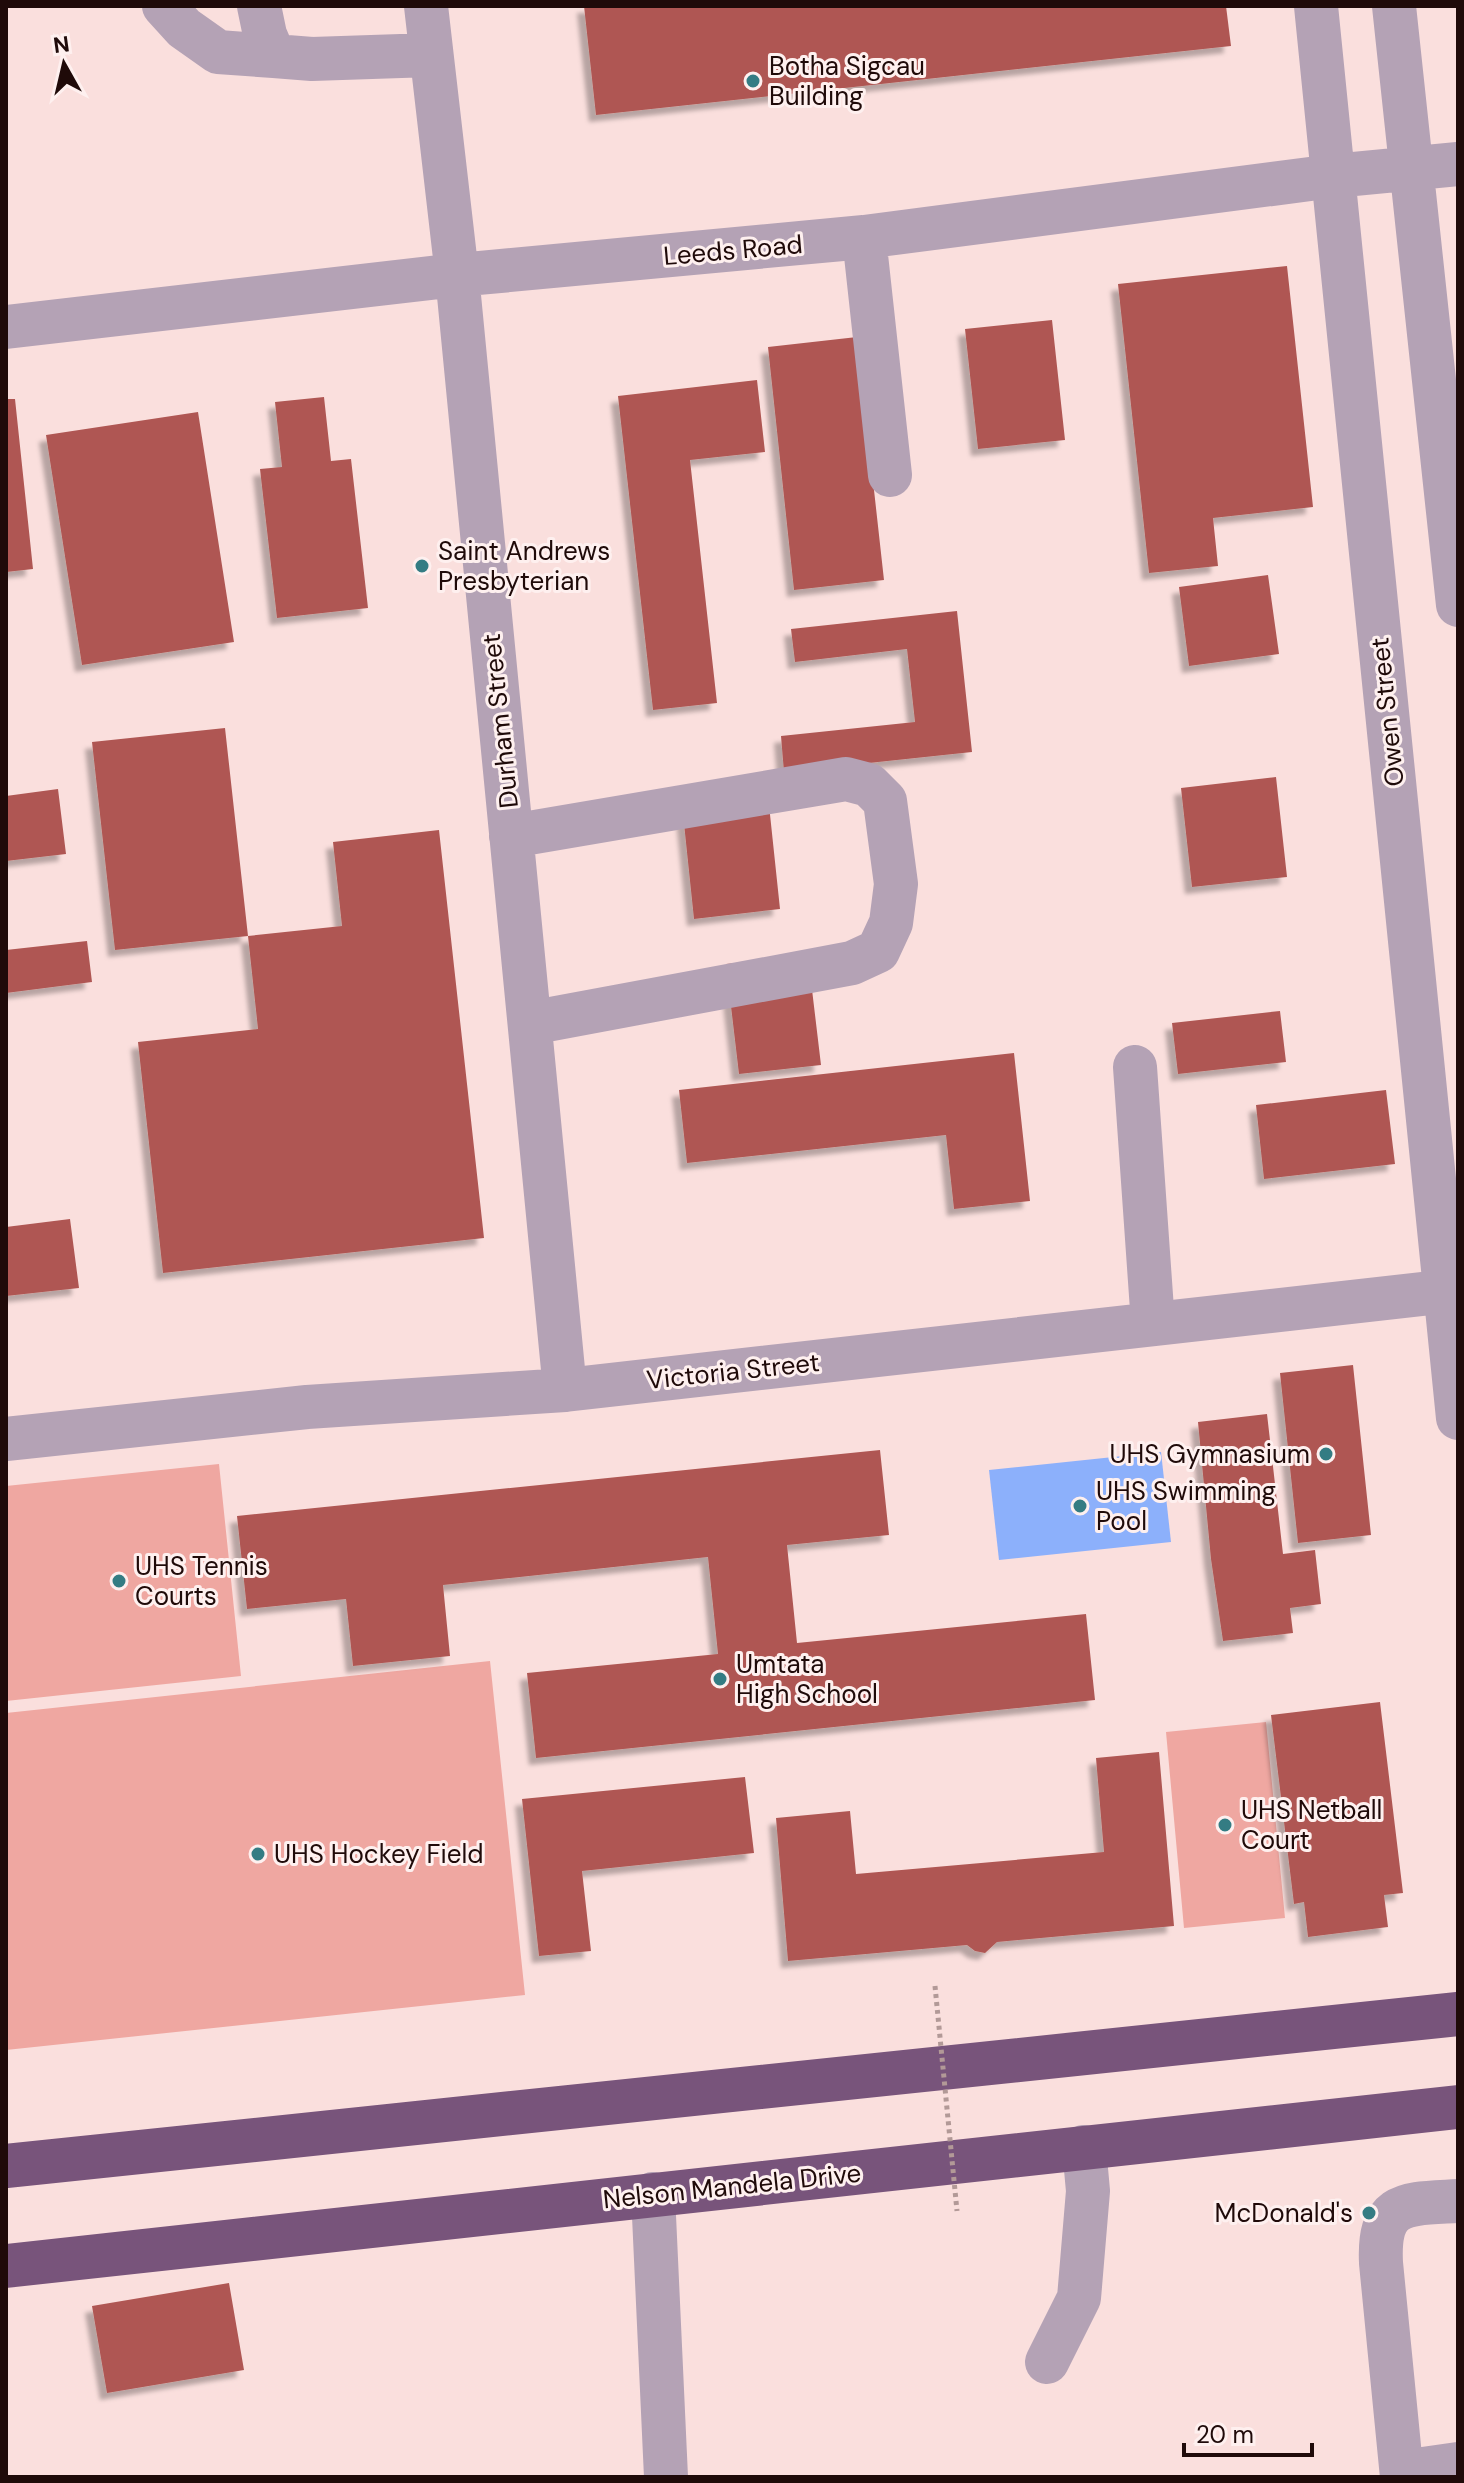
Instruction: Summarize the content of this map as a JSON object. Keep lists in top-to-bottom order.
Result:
{
  "streets": {
    "highway": ["Nelson Mandela Drive"],
    "street": [
      "Leeds Road",
      "Owen Street",
      "Durham Street",
      "Victoria Street"
    ]
  },
  "crossings": [
    ["Leeds Road", "Owen Street"],
    ["Leeds Road", "Durham Street"],
    ["Owen Street", "Victoria Street"],
    ["Durham Street", "Victoria Street"]
  ],
  "places": [
    "Botha Sigcau Building",
    "Saint Andrews Presbyterian",
    "UHS Gymnasium",
    "UHS Swimming Pool",
    "UHS Tennis Courts",
    "Umtata High School",
    "UHS Netball Court",
    "UHS Hockey Field",
    "McDonald's"
  ],
  "scale_bar": "20 m",
  "north": "top"
}
